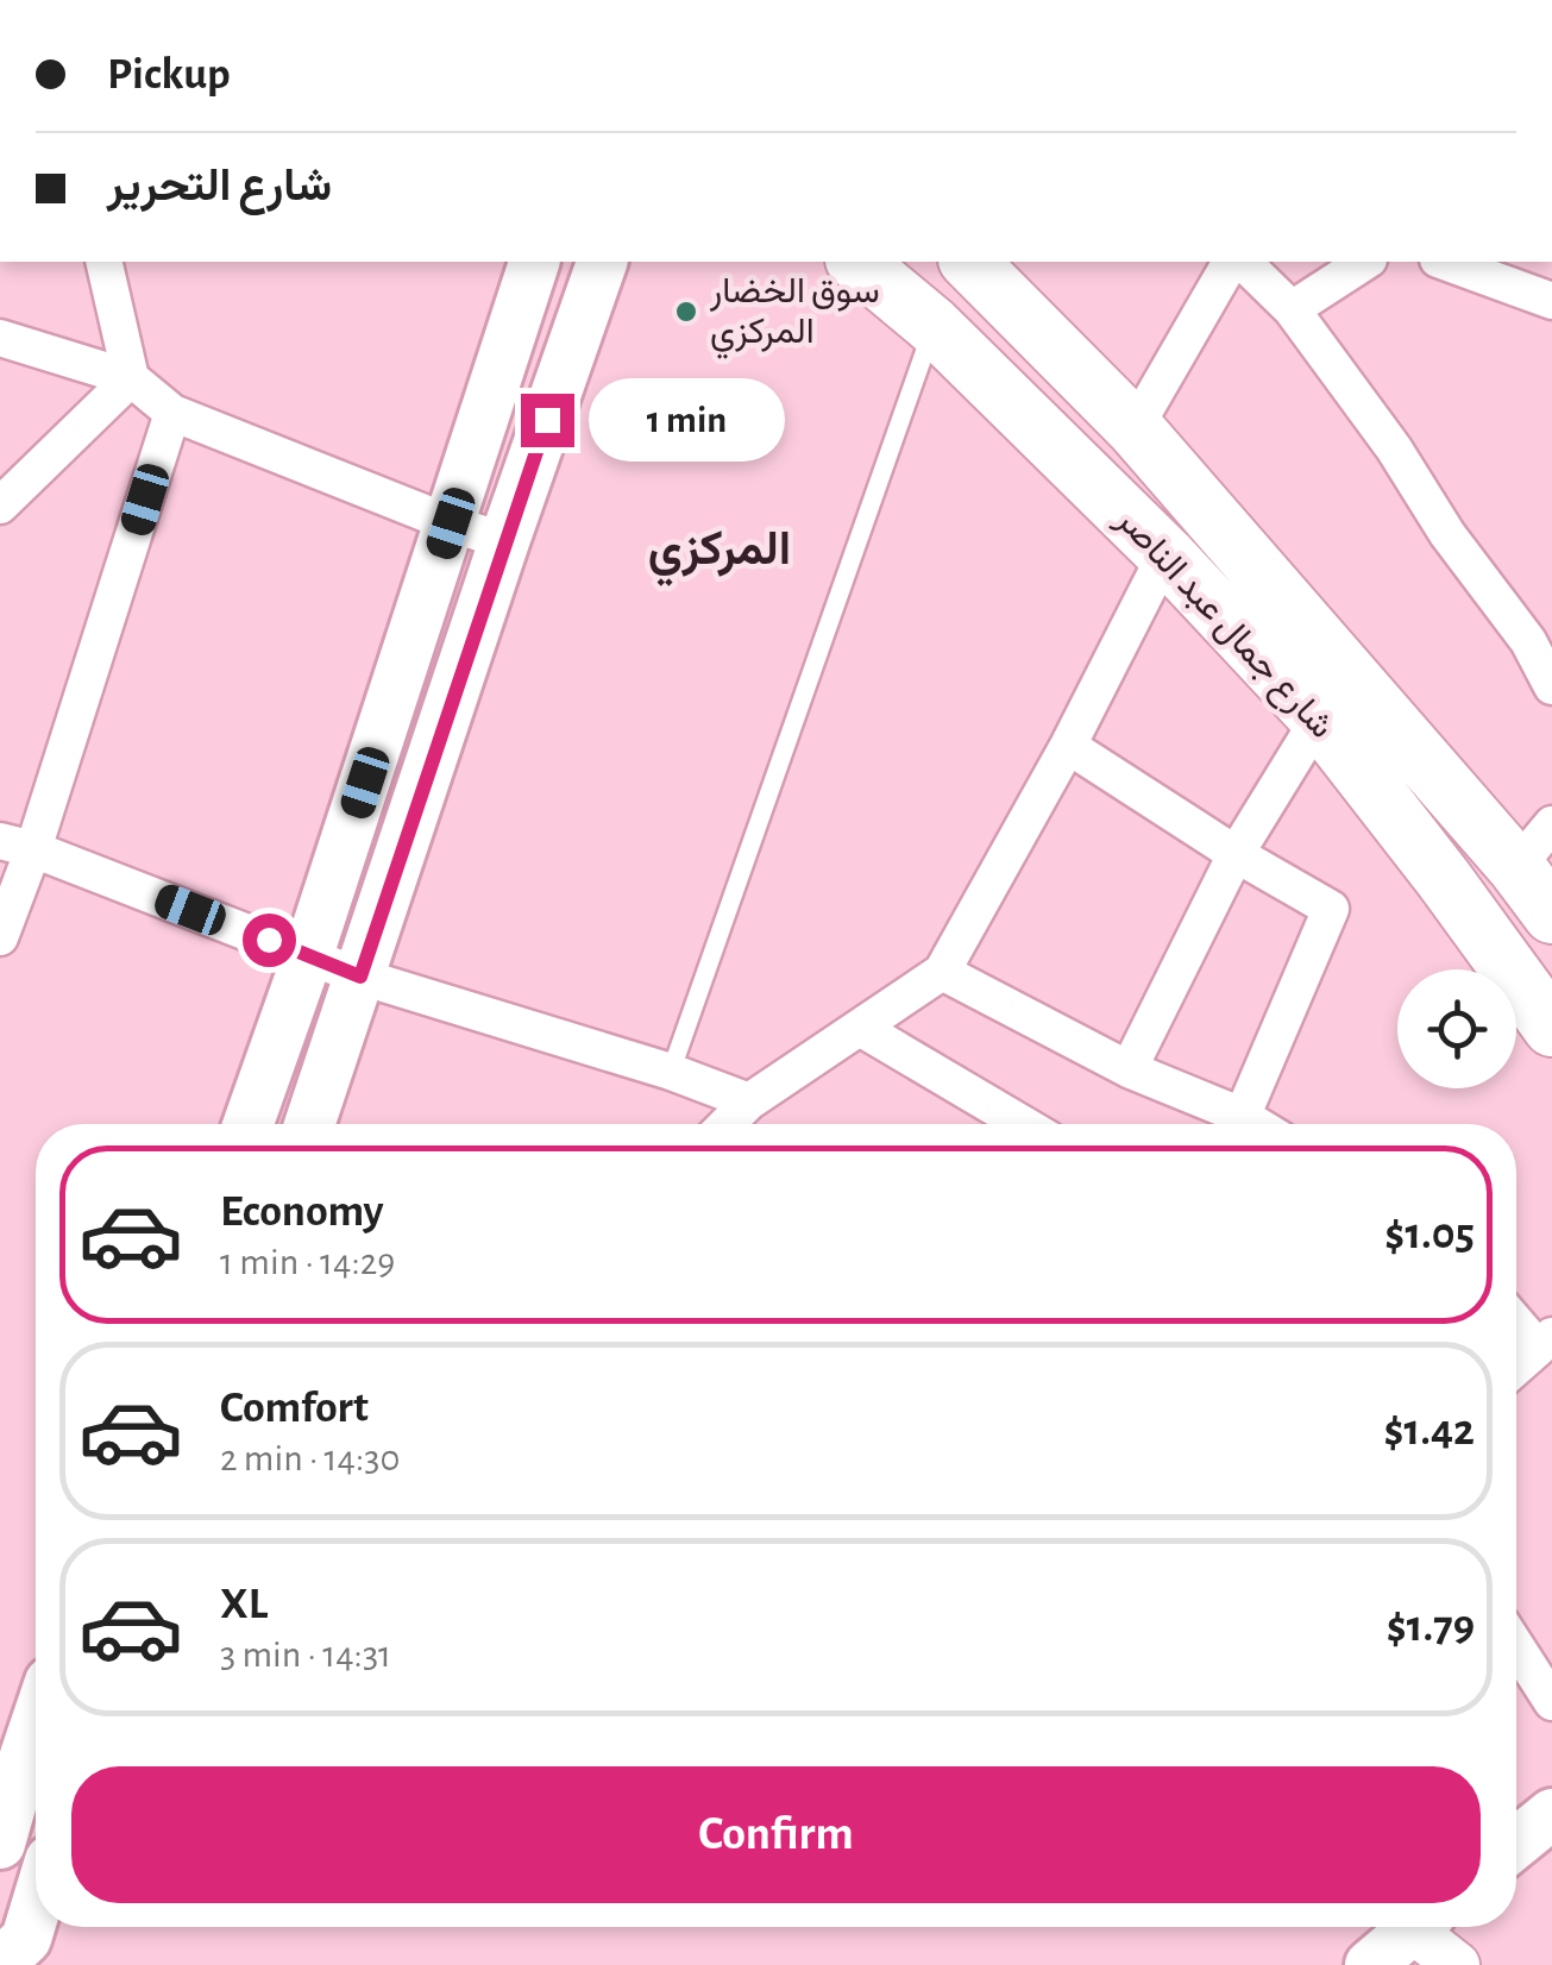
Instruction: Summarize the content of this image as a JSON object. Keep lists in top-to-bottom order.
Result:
{
  "streets": {
    "main road": ["شارع جمال عبد الناصر"]
  },
  "districts": ["المركزي"],
  "places": ["سوق الخضار المركزي"],
  "page": {
    "banner": ["Pickup", "شارع التحرير"],
    "bubble": "1 min",
    "list": [
      {
        "name": "Economy",
        "note": "1 min · 14:29",
        "value": "$1.05"
      },
      {
        "name": "Comfort",
        "note": "2 min · 14:30",
        "value": "$1.42"
      },
      {
        "name": "XL",
        "note": "3 min · 14:31",
        "value": "$1.79"
      }
    ],
    "buttons": "Confirm"
  }
}
